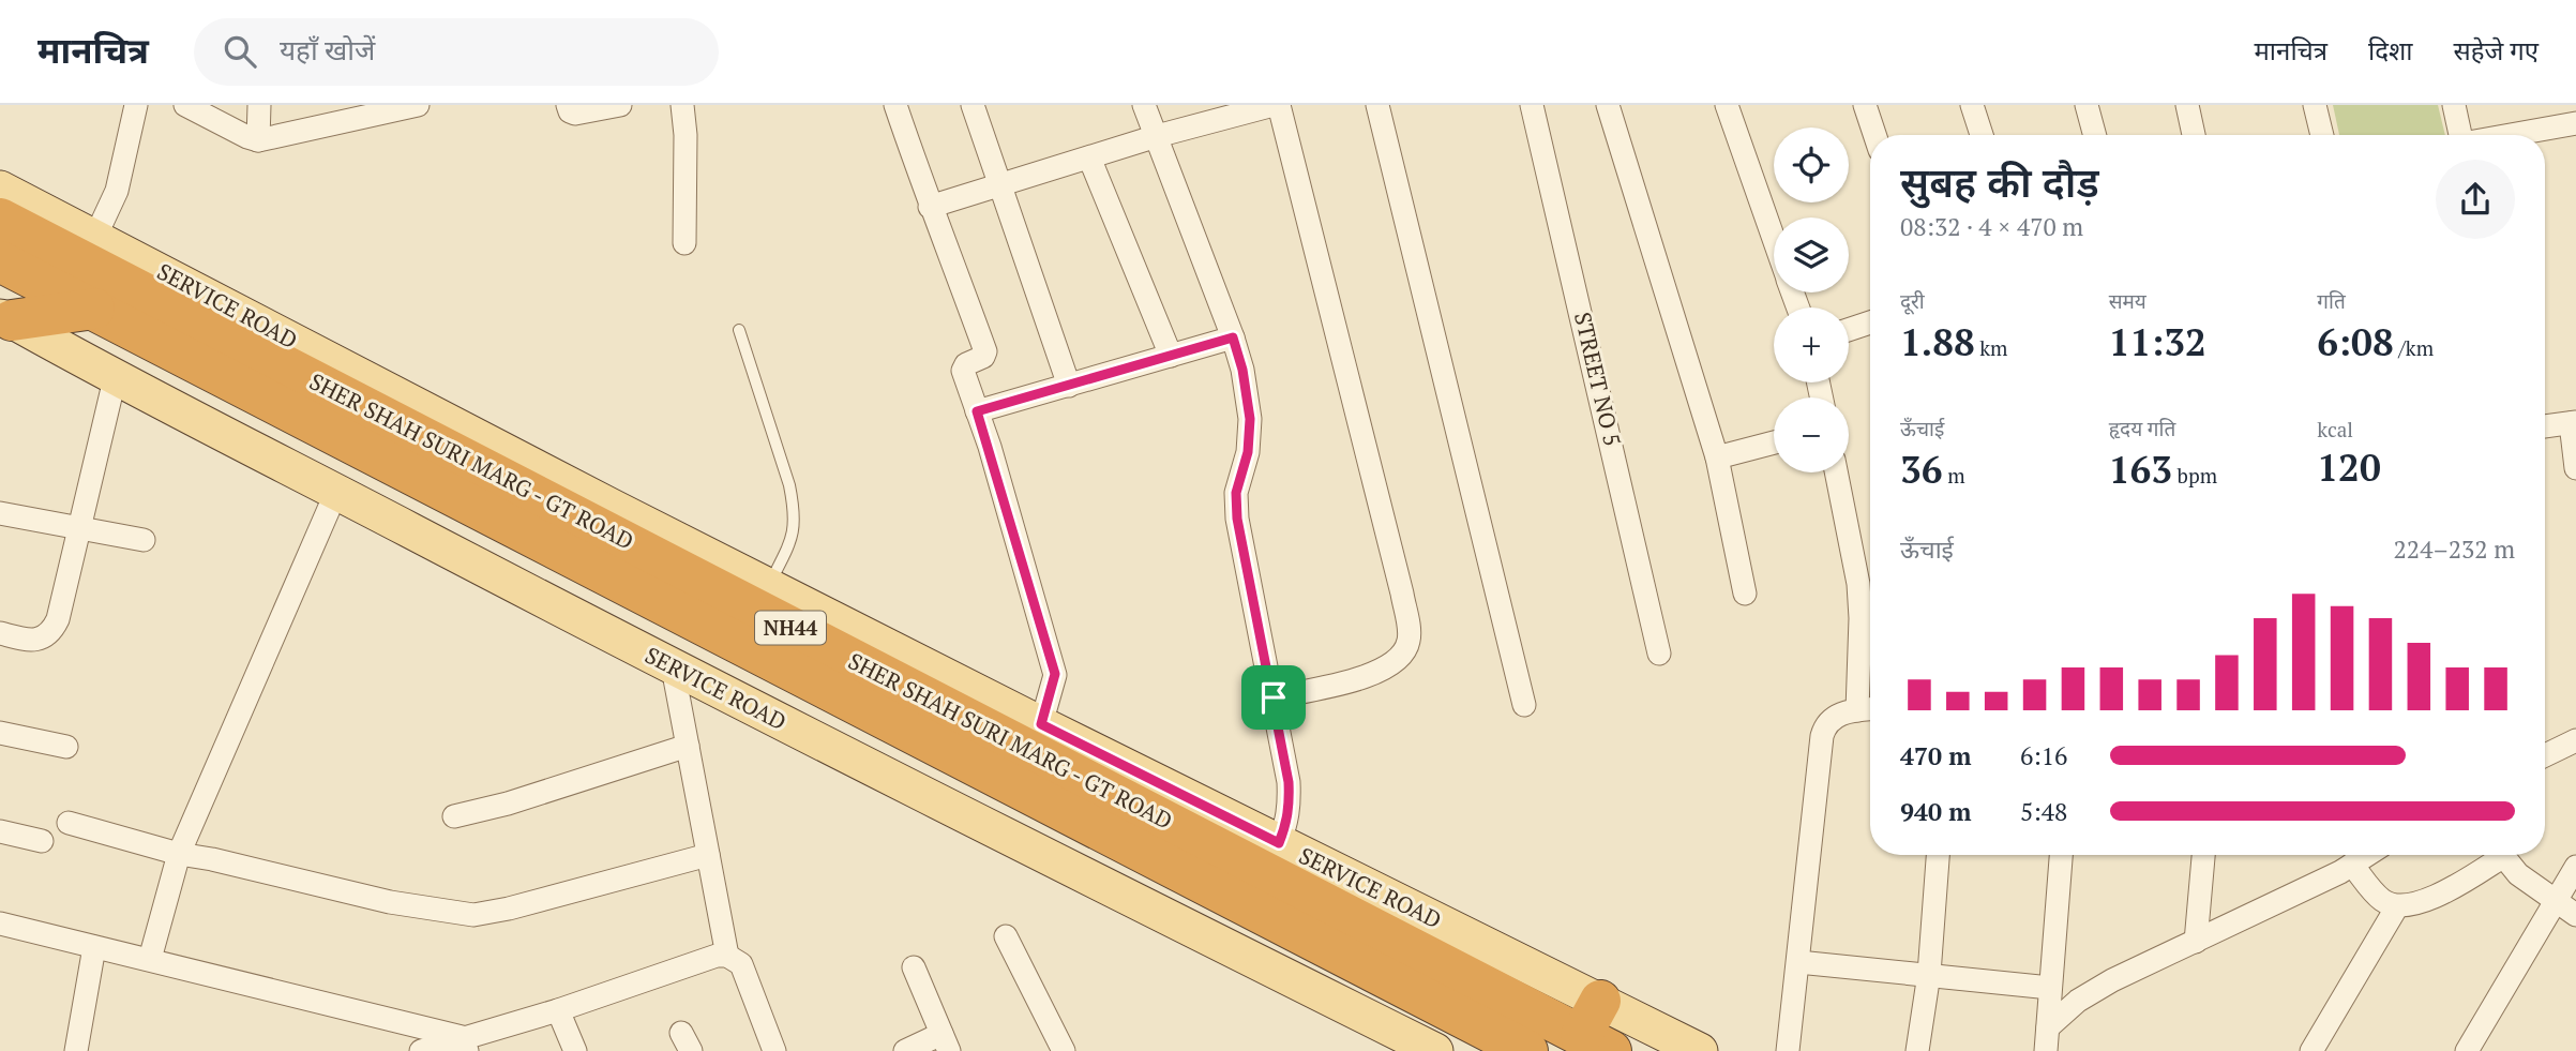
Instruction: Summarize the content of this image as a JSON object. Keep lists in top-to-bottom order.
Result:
{
  "streets": {
    "highway": ["SHER SHAH SURI MARG - GT ROAD", "NH44"],
    "main road": ["SERVICE ROAD"],
    "street": ["STREET NO 5"]
  },
  "crossings": [
    ["SERVICE ROAD", "SHER SHAH SURI MARG - GT ROAD"],
    ["SHER SHAH SURI MARG - GT ROAD", "NH44"]
  ],
  "page": {
    "header": "मानचित्र",
    "search": "यहाँ खोजें",
    "nav": ["मानचित्र", "दिशा", "सहेजे गए"],
    "map_buttons": ["+", "−"],
    "heading": ["सुबह की दौड़", "08:32 · 4 × 470 m"],
    "stats": [
      ["दूरी", "1.88 km"],
      ["समय", "11:32"],
      ["गति", "6:08 /km"],
      ["ऊँचाई", "36 m"],
      ["हृदय गति", "163 bpm"],
      ["kcal", "120"]
    ],
    "chart": ["ऊँचाई", "224–232 m"],
    "list": [
      {
        "name": "470 m",
        "note": "6:16"
      },
      {
        "name": "940 m",
        "note": "5:48"
      }
    ]
  }
}
